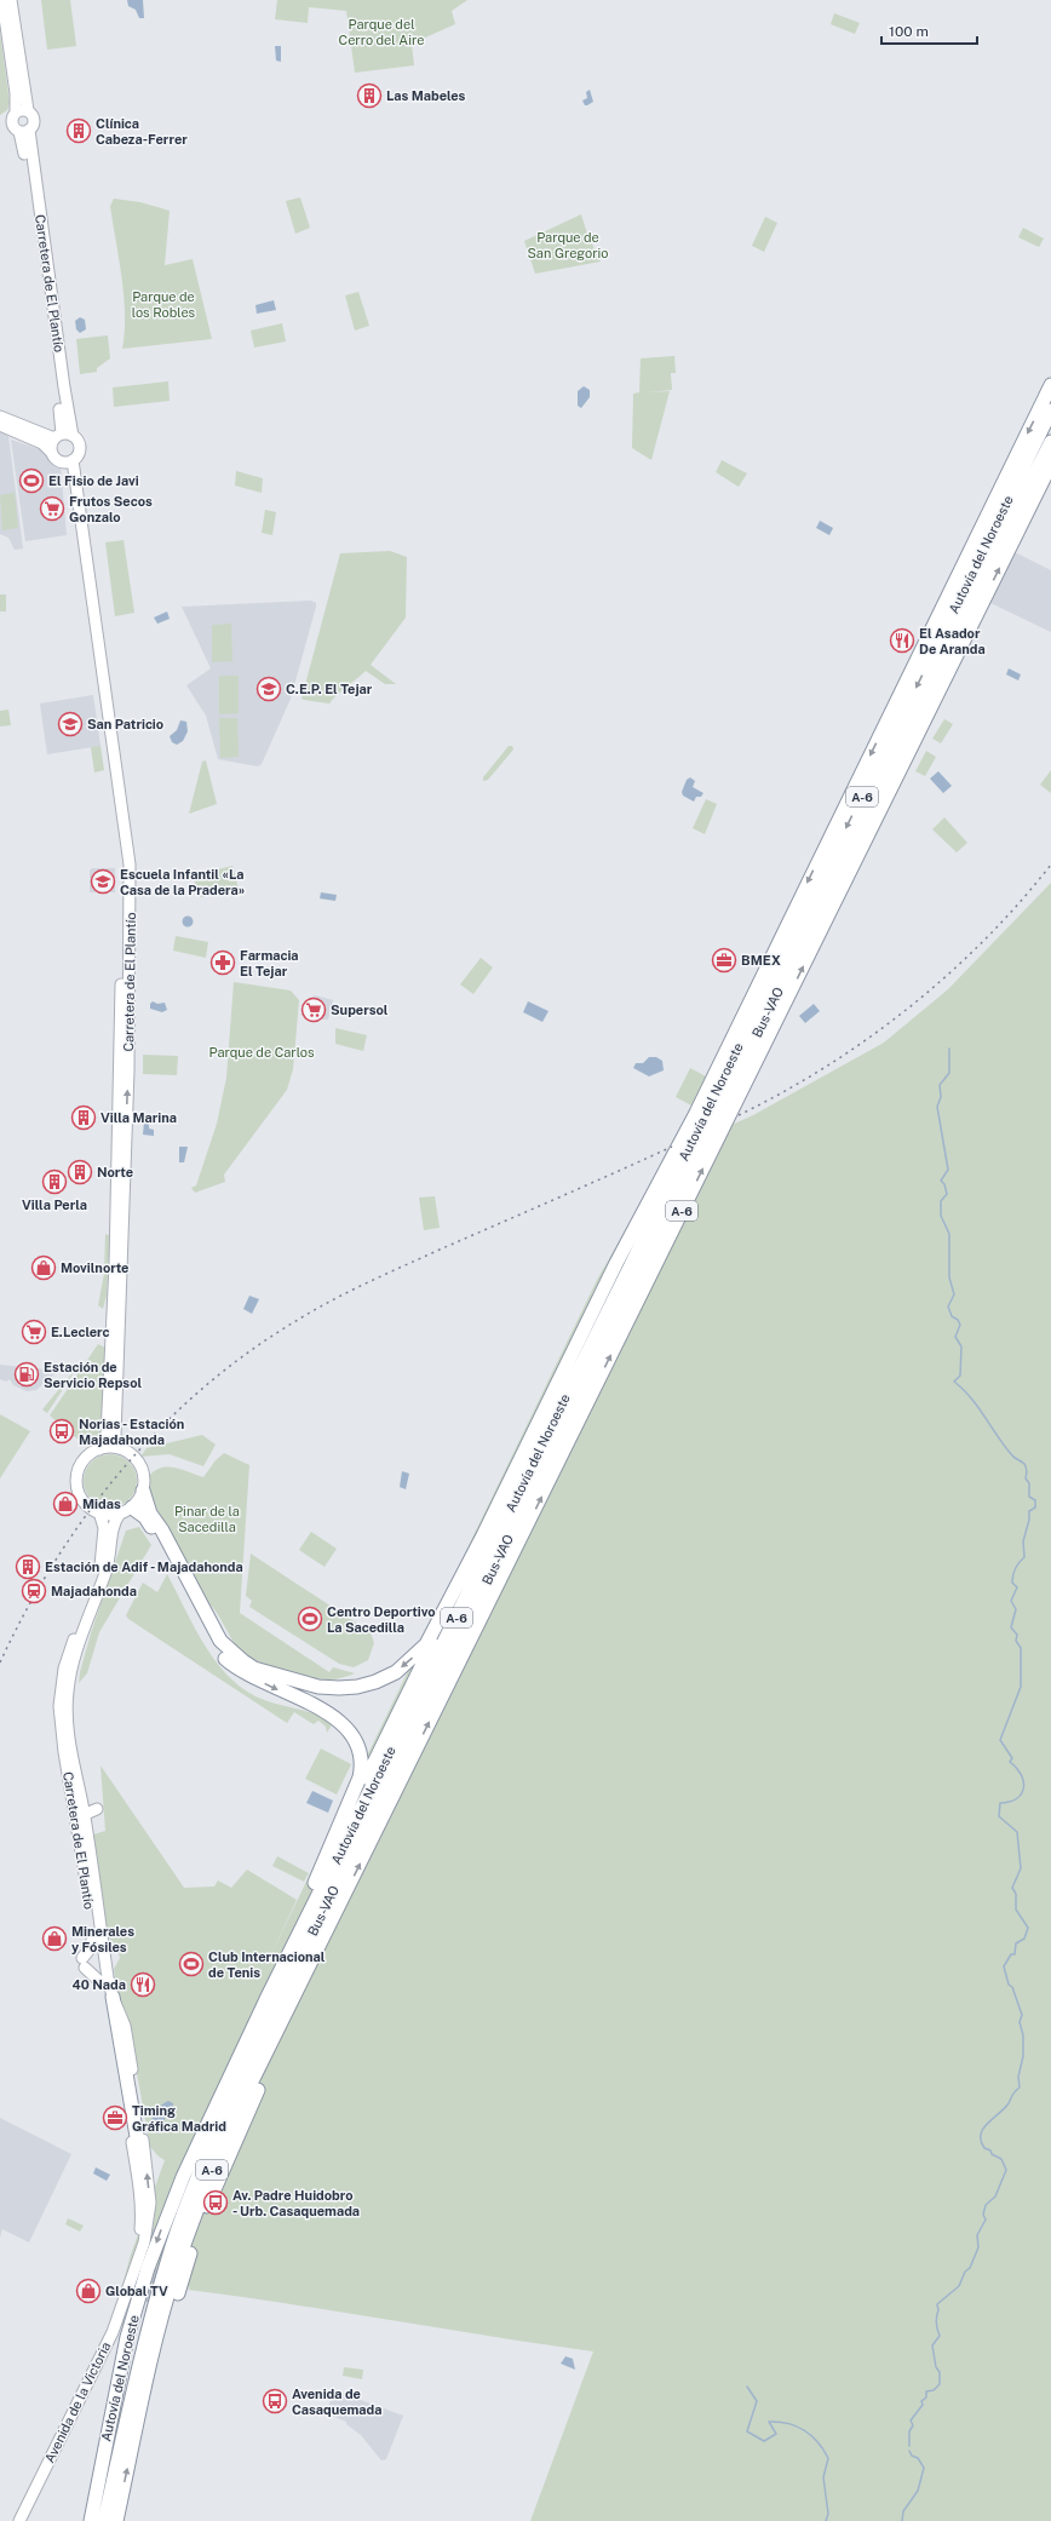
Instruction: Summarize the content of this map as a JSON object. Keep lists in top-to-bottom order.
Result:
{
  "streets": {
    "highway": ["Autovía del Noroeste", "A-6", "Bus-VAO"],
    "street": ["Carretera de El Plantío", "Avenida de la Victoria"]
  },
  "crossings": [
    ["Carretera de El Plantío", "Avenida de la Victoria"]
  ],
  "parks": [
    "Parque del Cerro del Aire",
    "Parque de San Gregorio",
    "Parque de los Robles",
    "Parque de Carlos",
    "Pinar de la Sacedilla"
  ],
  "places": {
    "building": [
      "Las Mabeles",
      "Clínica Cabeza-Ferrer",
      "Villa Marina",
      "Norte",
      "Villa Perla",
      "Estación de Adif - Majadahonda"
    ],
    "sports": ["El Fisio de Javi", "Centro Deportivo La Sacedilla", "Club Internacional de Tenis"],
    "supermarket": ["Frutos Secos Gonzalo", "Supersol", "E.Leclerc"],
    "restaurant": ["El Asador De Aranda", "40 Nada"],
    "school or university": ["C.E.P. El Tejar", "San Patricio", "Escuela Infantil «La Casa de la Pradera»"],
    "office": ["BMEX", "Timing Gráfica Madrid"],
    "pharmacy": ["Farmacia El Tejar"],
    "shop": [
      "Movilnorte",
      "Midas",
      "Minerales y Fósiles",
      "Global TV"
    ],
    "fuel station": ["Estación de Servicio Repsol"],
    "bus stop": ["Norias - Estación Majadahonda", "Av. Padre Huidobro - Urb. Casaquemada", "Avenida de Casaquemada"],
    "station": ["Majadahonda"]
  },
  "scale_bar": "100 m"
}
